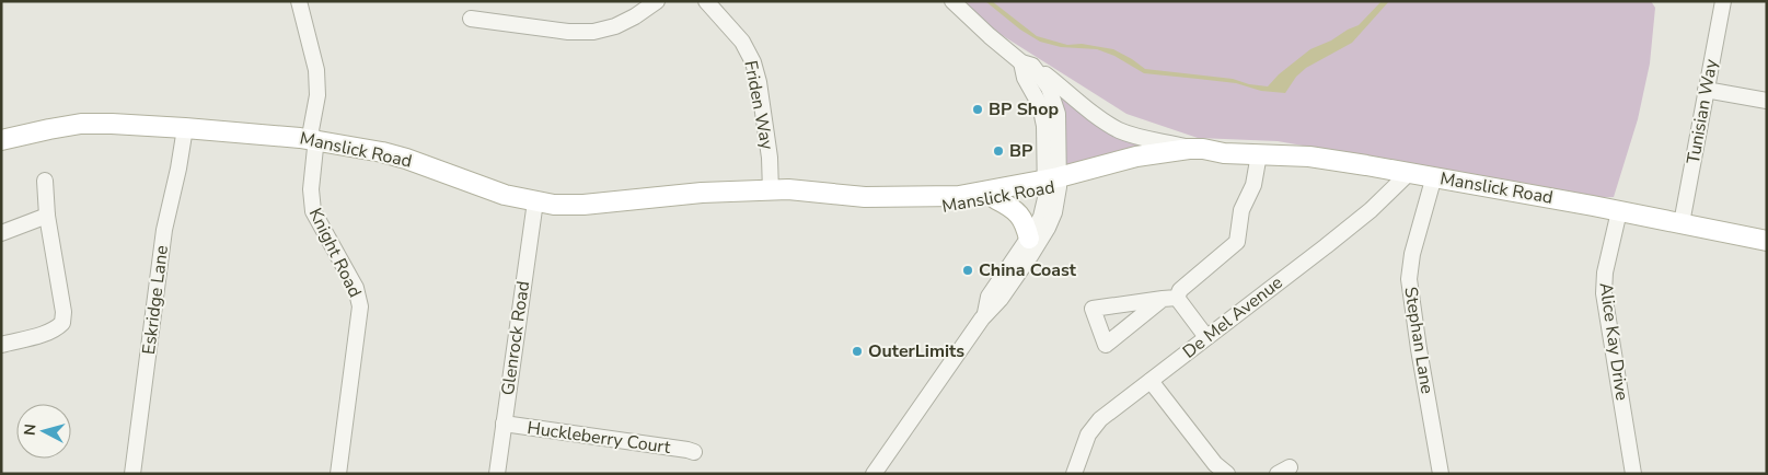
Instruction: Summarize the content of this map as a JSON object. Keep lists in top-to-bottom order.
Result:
{
  "streets": {
    "main road": ["Manslick Road"],
    "street": [
      "Friden Way",
      "Tunisian Way",
      "Knight Road",
      "Eskridge Lane",
      "De Mel Avenue",
      "Glenrock Road",
      "Stephan Lane",
      "Alice Kay Drive",
      "Huckleberry Court"
    ]
  },
  "crossings": [
    ["Friden Way", "Manslick Road"],
    ["Tunisian Way", "Manslick Road"],
    ["Manslick Road", "Knight Road"],
    ["Manslick Road", "Eskridge Lane"],
    ["Manslick Road", "De Mel Avenue"],
    ["Manslick Road", "Glenrock Road"],
    ["Manslick Road", "Stephan Lane"],
    ["Manslick Road", "Alice Kay Drive"],
    ["Glenrock Road", "Huckleberry Court"]
  ],
  "places": [
    "BP Shop",
    "BP",
    "China Coast",
    "OuterLimits"
  ],
  "north": "left"
}
